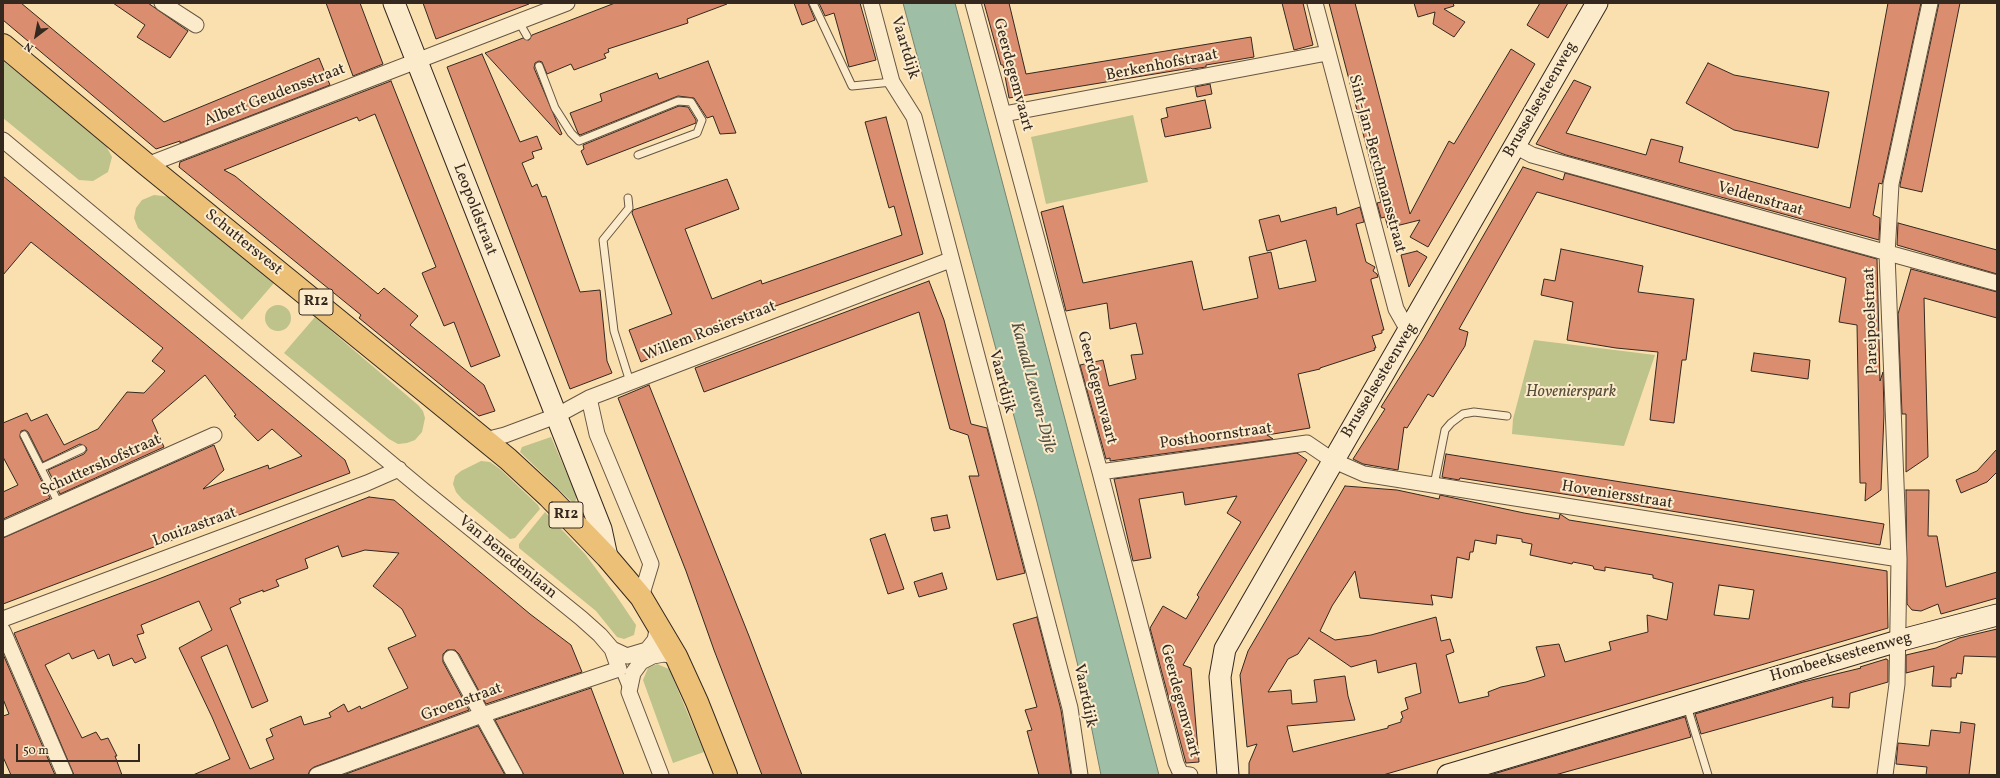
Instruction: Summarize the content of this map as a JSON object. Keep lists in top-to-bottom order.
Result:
{
  "streets": {
    "main road": [
      "Brusselsesteenweg",
      "Leopoldstraat",
      "Schuttersvest",
      "R12",
      "Hombeeksesteenweg"
    ],
    "street": [
      "Vaartdijk",
      "Berkenhofstraat",
      "Geerdegemvaart",
      "Albert Geudensstraat",
      "Sint-Jan-Berchmansstraat",
      "Veldenstraat",
      "Pareipoelstraat",
      "Willem Rosierstraat",
      "Posthoornstraat",
      "Schuttershofstraat",
      "Hoveniersstraat",
      "Louizastraat",
      "Van Benedenlaan",
      "Groenstraat"
    ]
  },
  "crossings": [
    ["Vaartdijk", "Willem Rosierstraat"],
    ["Berkenhofstraat", "Geerdegemvaart"],
    ["Berkenhofstraat", "Sint-Jan-Berchmansstraat"],
    ["Geerdegemvaart", "Posthoornstraat"],
    ["Albert Geudensstraat", "Leopoldstraat"],
    ["Albert Geudensstraat", "Schuttersvest"],
    ["Brusselsesteenweg", "Sint-Jan-Berchmansstraat"],
    ["Brusselsesteenweg", "Veldenstraat"],
    ["Brusselsesteenweg", "Posthoornstraat"],
    ["Brusselsesteenweg", "Hoveniersstraat"],
    ["Veldenstraat", "Pareipoelstraat"],
    ["Leopoldstraat", "Willem Rosierstraat"],
    ["Schuttersvest", "R12"],
    ["Schuttersvest", "Willem Rosierstraat"],
    ["R12", "Willem Rosierstraat"],
    ["Pareipoelstraat", "Hoveniersstraat"],
    ["Pareipoelstraat", "Hombeeksesteenweg"],
    ["Posthoornstraat", "Hoveniersstraat"],
    ["Louizastraat", "Van Benedenlaan"],
    ["Van Benedenlaan", "Groenstraat"]
  ],
  "water": ["Kanaal Leuven-Dijle"],
  "parks": ["Hovenierspark"],
  "scale_bar": "50 m",
  "north": "bottom left"
}
